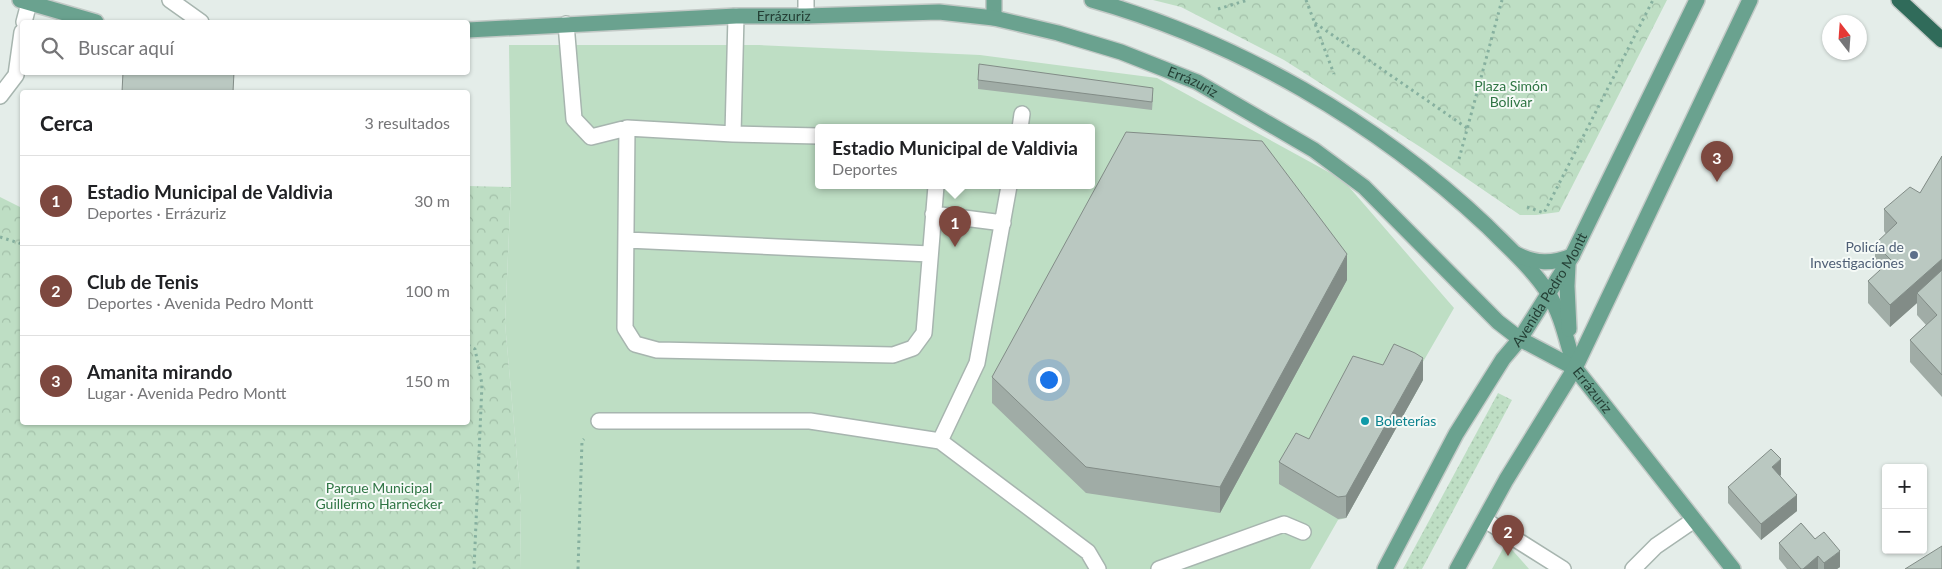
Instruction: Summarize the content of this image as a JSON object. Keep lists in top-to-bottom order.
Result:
{
  "streets": {
    "main road": ["Errázuriz", "Avenida Pedro Montt"]
  },
  "crossings": [
    ["Errázuriz", "Avenida Pedro Montt"]
  ],
  "parks": ["Plaza Simón Bolívar", "Parque Municipal Guillermo Harnecker"],
  "places": ["Policía de Investigaciones", "Boleterías"],
  "north": "top",
  "page": {
    "search": "Buscar aquí",
    "heading": ["Cerca", "3 resultados"],
    "popup": ["Estadio Municipal de Valdivia", "Deportes"],
    "pins": ["3", "1", "2"],
    "list": [
      {
        "mark": "1",
        "name": "Estadio Municipal de Valdivia",
        "note": "Deportes · Errázuriz",
        "value": "30 m"
      },
      {
        "mark": "2",
        "name": "Club de Tenis",
        "note": "Deportes · Avenida Pedro Montt",
        "value": "100 m"
      },
      {
        "mark": "3",
        "name": "Amanita mirando",
        "note": "Lugar · Avenida Pedro Montt",
        "value": "150 m"
      }
    ],
    "map_buttons": ["+", "−"]
  }
}
